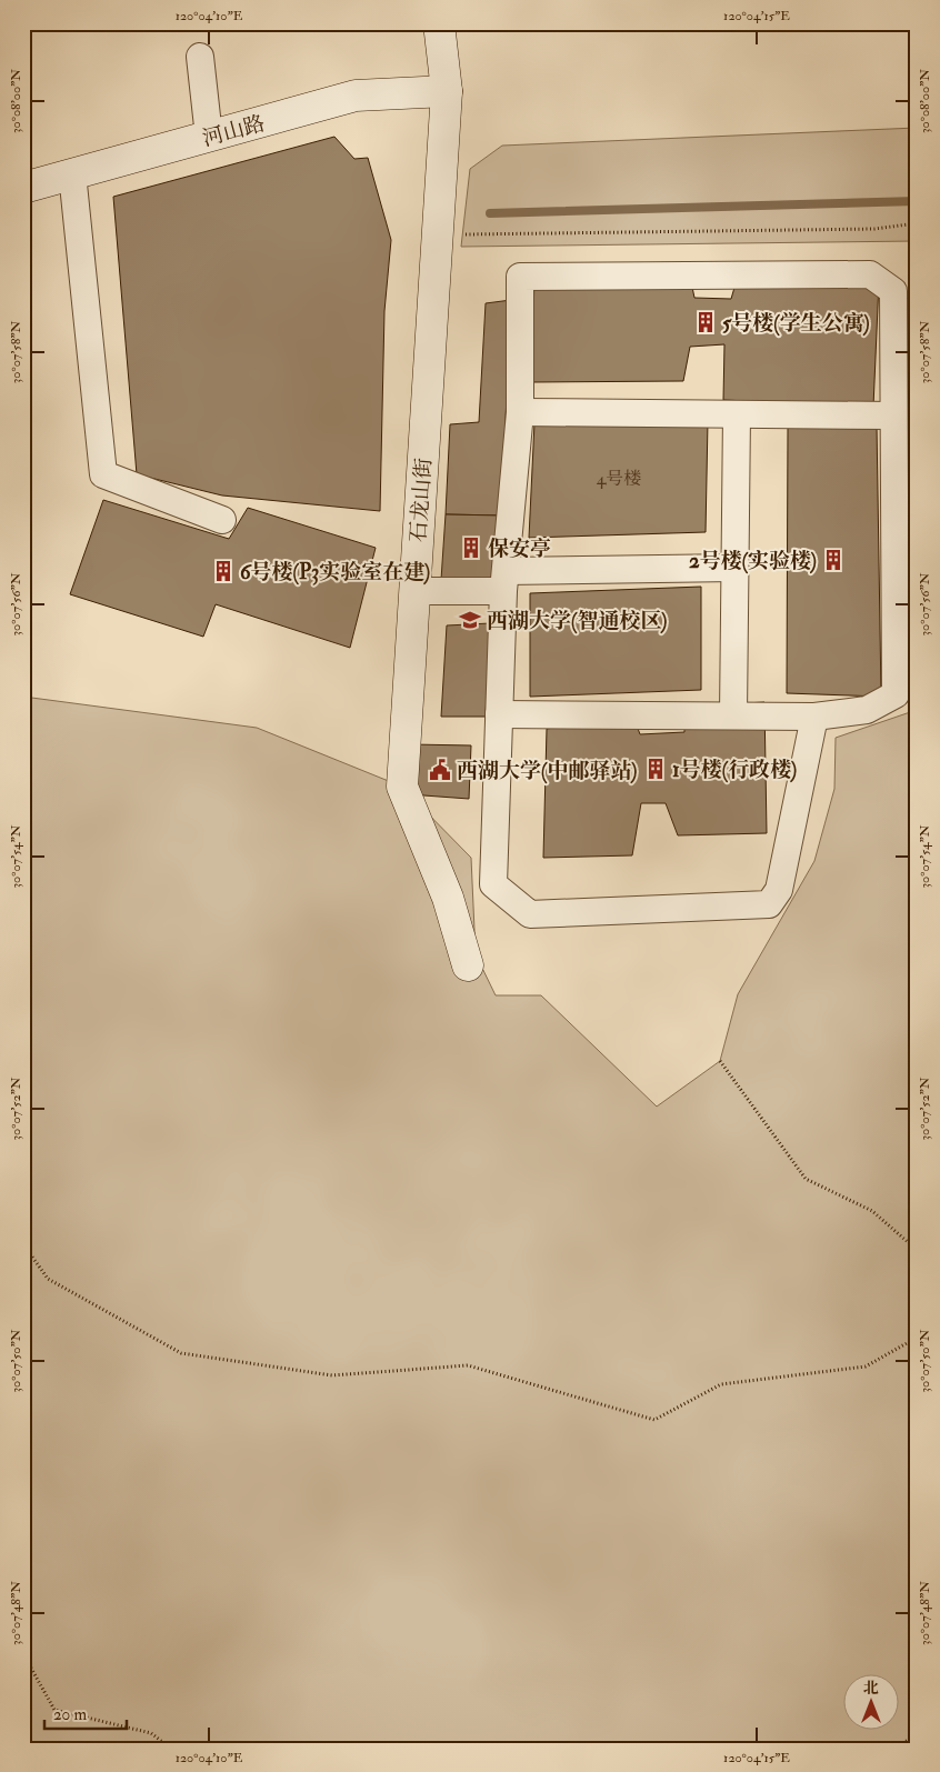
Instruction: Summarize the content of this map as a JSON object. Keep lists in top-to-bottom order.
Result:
{
  "streets": {
    "street": ["河山路", "石龙山街"]
  },
  "crossings": [
    ["河山路", "石龙山街"]
  ],
  "places": {
    "building": [
      "5号楼(学生公寓)",
      "保安亭",
      "2号楼(实验楼)",
      "6号楼(P3实验室在建)",
      "1号楼(行政楼)"
    ],
    "school or university": ["西湖大学(智通校区)"],
    "public building": ["西湖大学(中邮驿站)"]
  },
  "house_numbers": ["4号楼"],
  "scale_bar": "20 m",
  "north": "top",
  "coordinates": [
    "120°04'10\"E",
    "120°04'15\"E",
    "30°08'00\"N",
    "30°07'58\"N",
    "30°07'56\"N",
    "30°07'54\"N",
    "30°07'52\"N",
    "30°07'50\"N",
    "30°07'48\"N"
  ]
}
